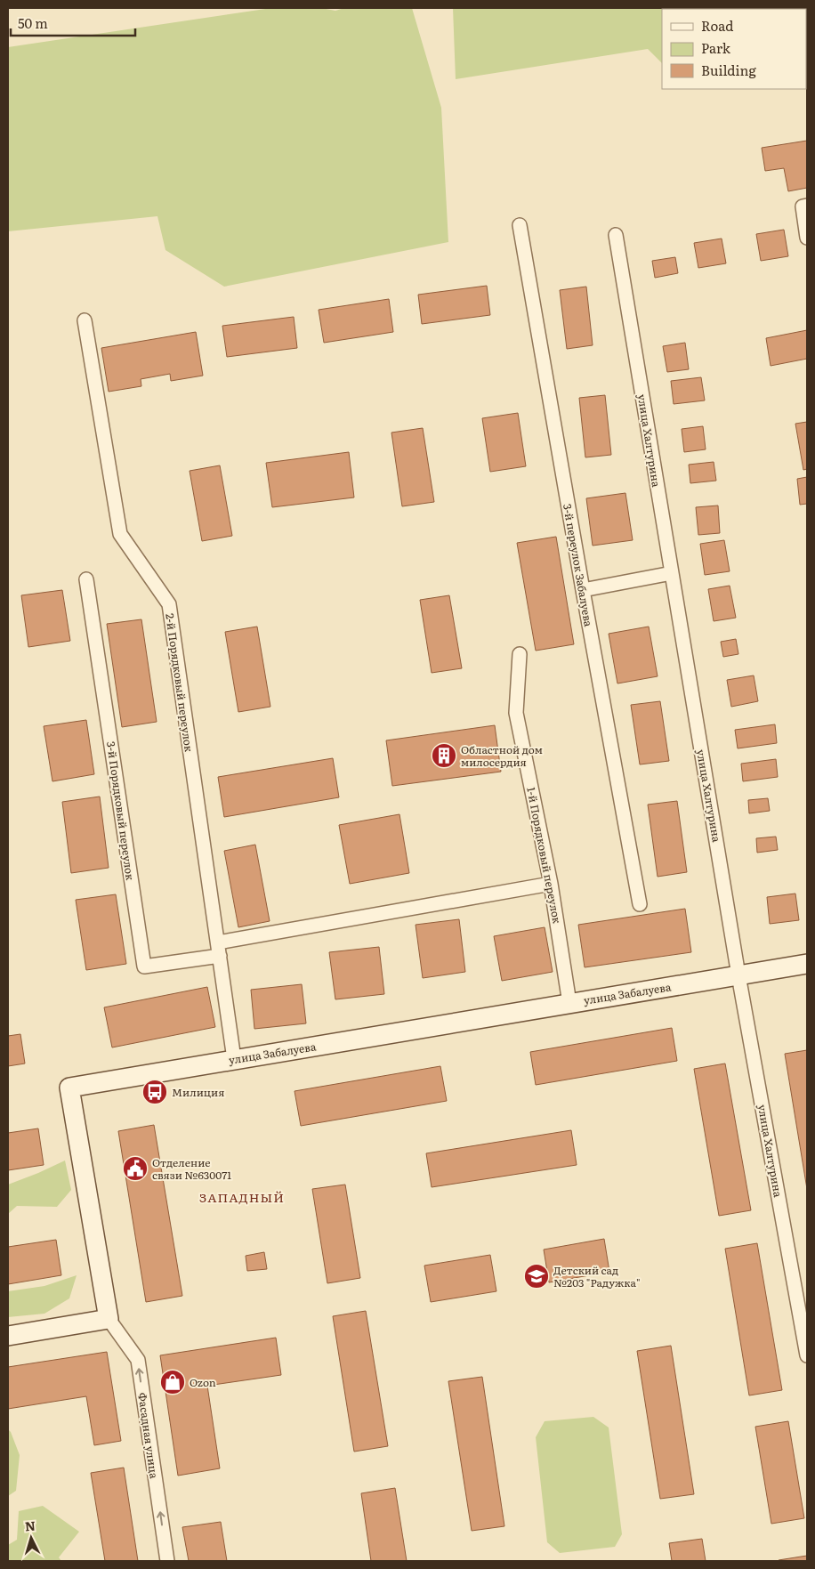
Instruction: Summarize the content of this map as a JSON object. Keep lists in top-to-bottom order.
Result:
{
  "streets": {
    "street": [
      "улица Халтурина",
      "3-й переулок Забалуева",
      "2-й Порядковый переулок",
      "3-й Порядковый переулок",
      "1-й Порядковый переулок",
      "улица Забалуева",
      "Фасадная улица"
    ]
  },
  "crossings": [
    ["улица Халтурина", "улица Забалуева"],
    ["2-й Порядковый переулок", "3-й Порядковый переулок"],
    ["2-й Порядковый переулок", "улица Забалуева"],
    ["1-й Порядковый переулок", "улица Забалуева"],
    ["улица Забалуева", "Фасадная улица"]
  ],
  "one_way": ["Фасадная улица"],
  "districts": ["ЗАПАДНЫЙ"],
  "places": {
    "building": ["Областной дом милосердия"],
    "bus stop": ["Милиция"],
    "public building": ["Отделение связи №630071"],
    "school or university": ["Детский сад №203 \"Радужка\""],
    "shop": ["Ozon"]
  },
  "legend": ["Road", "Park", "Building"],
  "scale_bar": "50 m",
  "north": "top"
}
